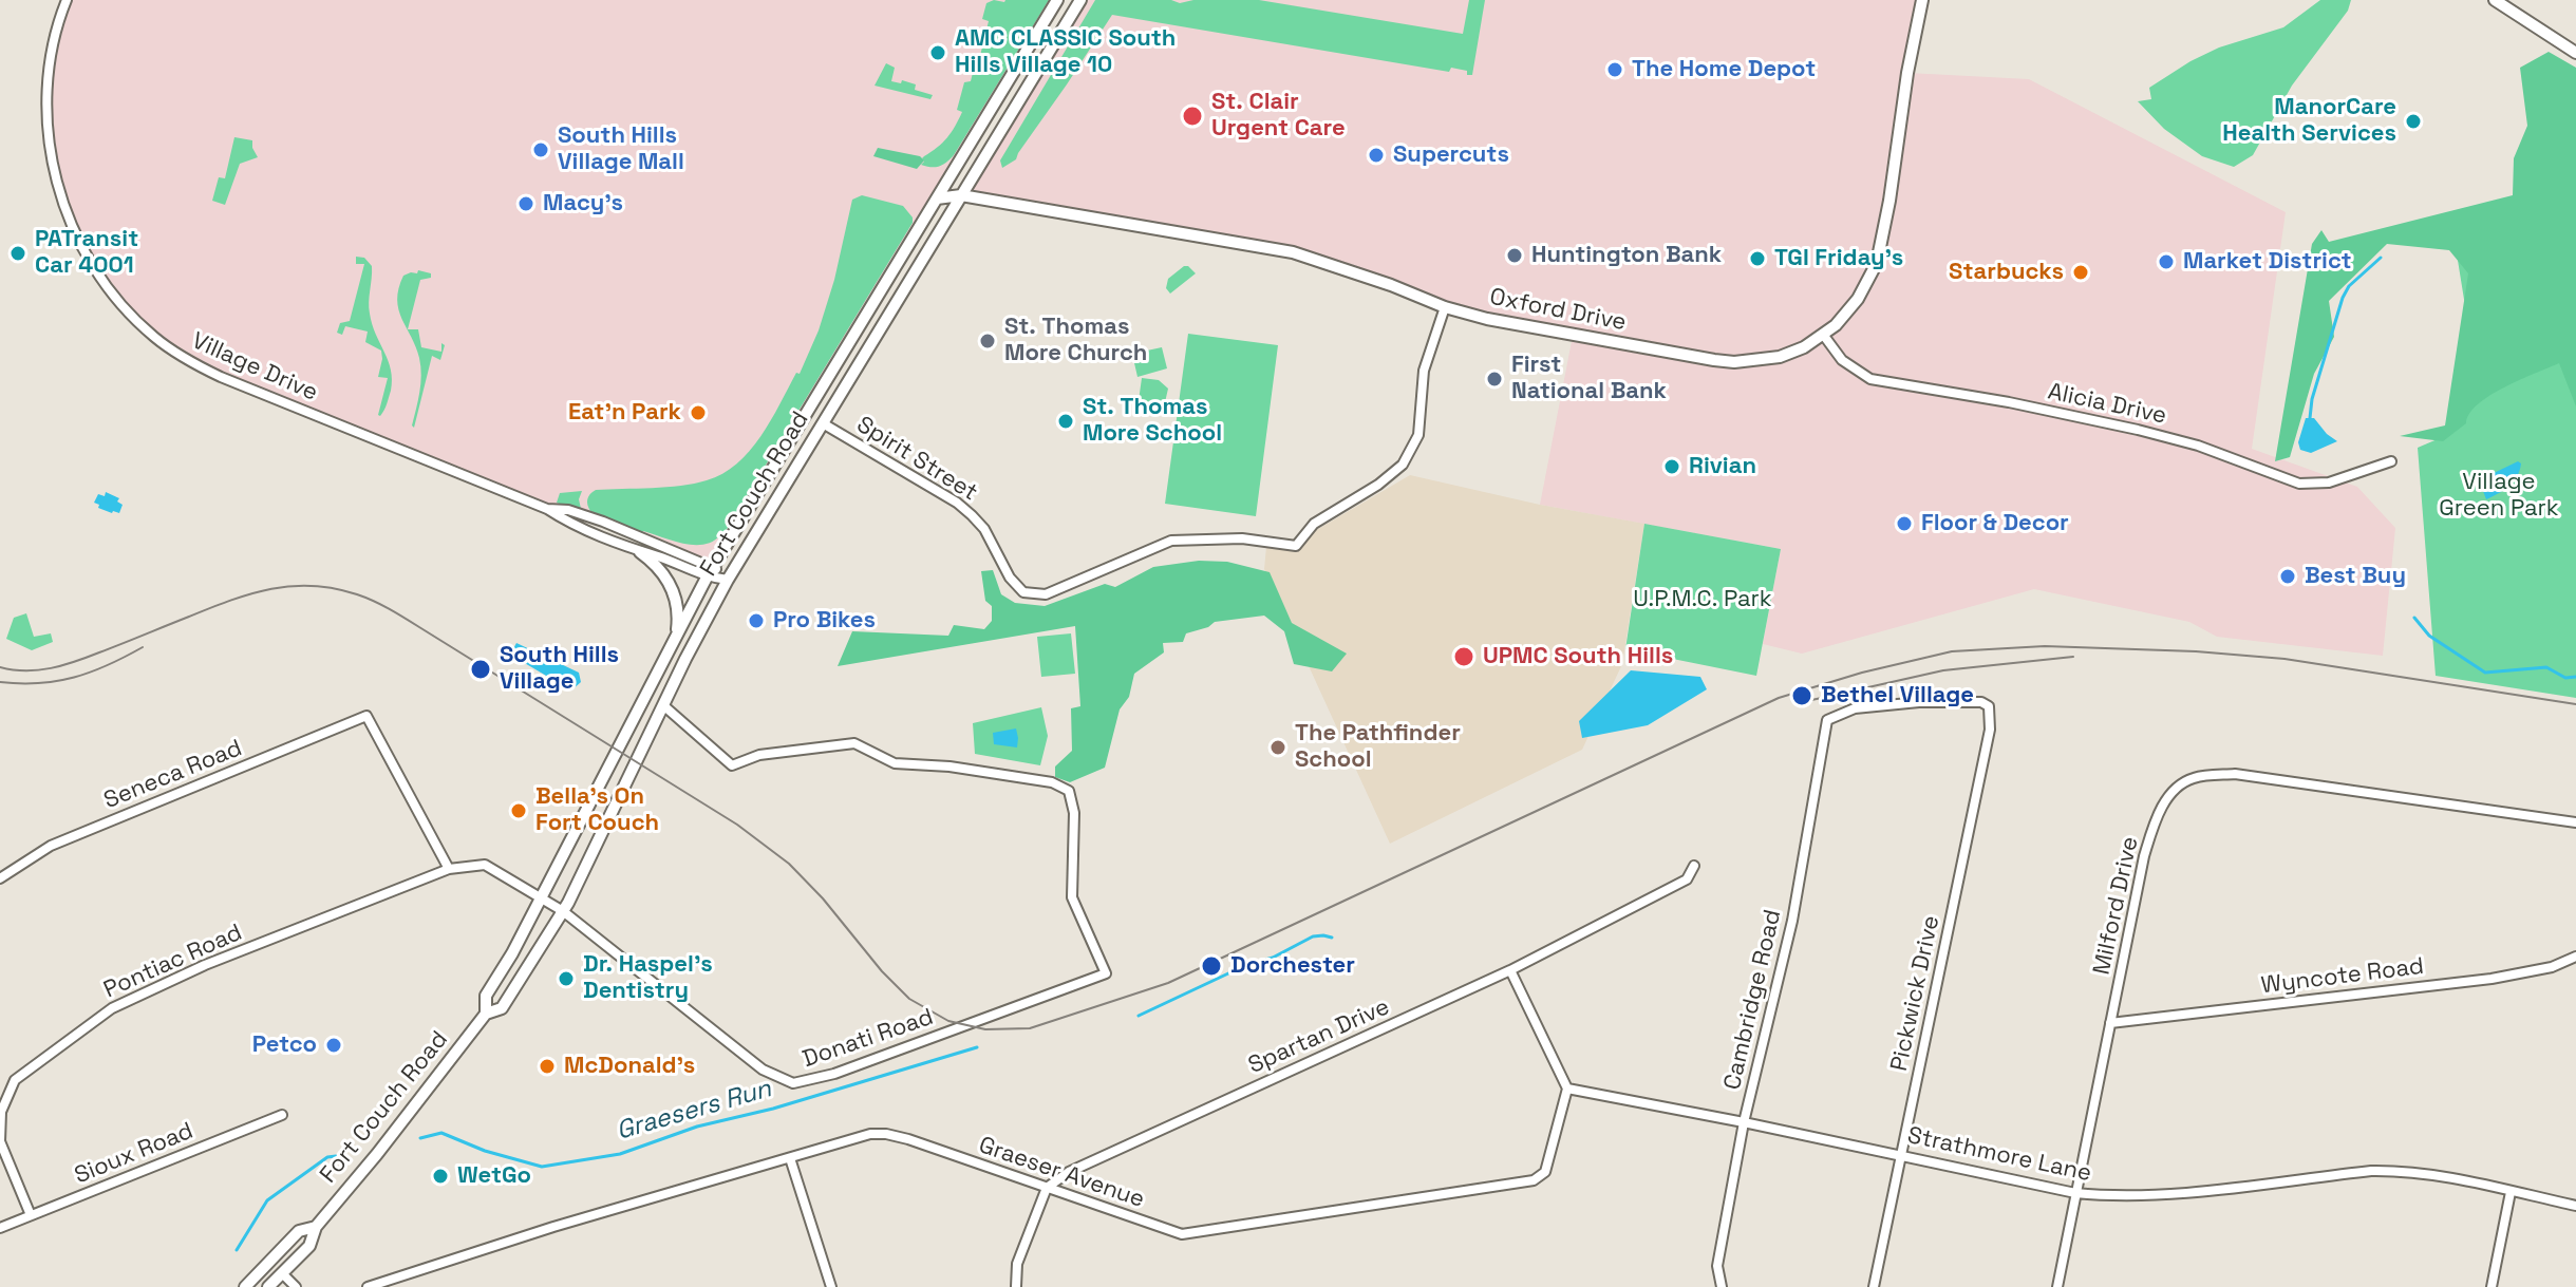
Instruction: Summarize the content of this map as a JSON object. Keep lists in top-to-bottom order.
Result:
{
  "streets": {
    "street": [
      "Oxford Drive",
      "Village Drive",
      "Alicia Drive",
      "Spirit Street",
      "Fort Couch Road",
      "Seneca Road",
      "Milford Drive",
      "Pontiac Road",
      "Wyncote Road",
      "Pickwick Drive",
      "Cambridge Road",
      "Spartan Drive",
      "Donati Road",
      "Sioux Road",
      "Strathmore Lane",
      "Graeser Avenue"
    ]
  },
  "crossings": [
    ["Oxford Drive", "Alicia Drive"],
    ["Oxford Drive", "Spirit Street"],
    ["Oxford Drive", "Fort Couch Road"],
    ["Village Drive", "Fort Couch Road"],
    ["Spirit Street", "Fort Couch Road"],
    ["Fort Couch Road", "Pontiac Road"],
    ["Fort Couch Road", "Donati Road"],
    ["Seneca Road", "Pontiac Road"],
    ["Milford Drive", "Wyncote Road"],
    ["Milford Drive", "Strathmore Lane"],
    ["Pontiac Road", "Donati Road"],
    ["Pontiac Road", "Sioux Road"],
    ["Pickwick Drive", "Cambridge Road"],
    ["Pickwick Drive", "Strathmore Lane"],
    ["Cambridge Road", "Strathmore Lane"],
    ["Spartan Drive", "Graeser Avenue"],
    ["Strathmore Lane", "Graeser Avenue"]
  ],
  "water": ["Graesers Run"],
  "parks": ["Village Green Park", "U.P.M.C. Park"],
  "places": [
    "AMC CLASSIC South Hills Village 10",
    "The Home Depot",
    "St. Clair Urgent Care",
    "ManorCare Health Services",
    "South Hills Village Mall",
    "Supercuts",
    "Macy's",
    "PATransit Car 4001",
    "Huntington Bank",
    "TGI Friday's",
    "Market District",
    "Starbucks",
    "St. Thomas More Church",
    "First National Bank",
    "Eat'n Park",
    "St. Thomas More School",
    "Rivian",
    "Floor & Decor",
    "Best Buy",
    "Pro Bikes",
    "UPMC South Hills",
    "South Hills Village",
    "Bethel Village",
    "The Pathfinder School",
    "Bella's On Fort Couch",
    "Dorchester",
    "Dr. Haspel's Dentistry",
    "Petco",
    "McDonald's",
    "WetGo"
  ]
}
